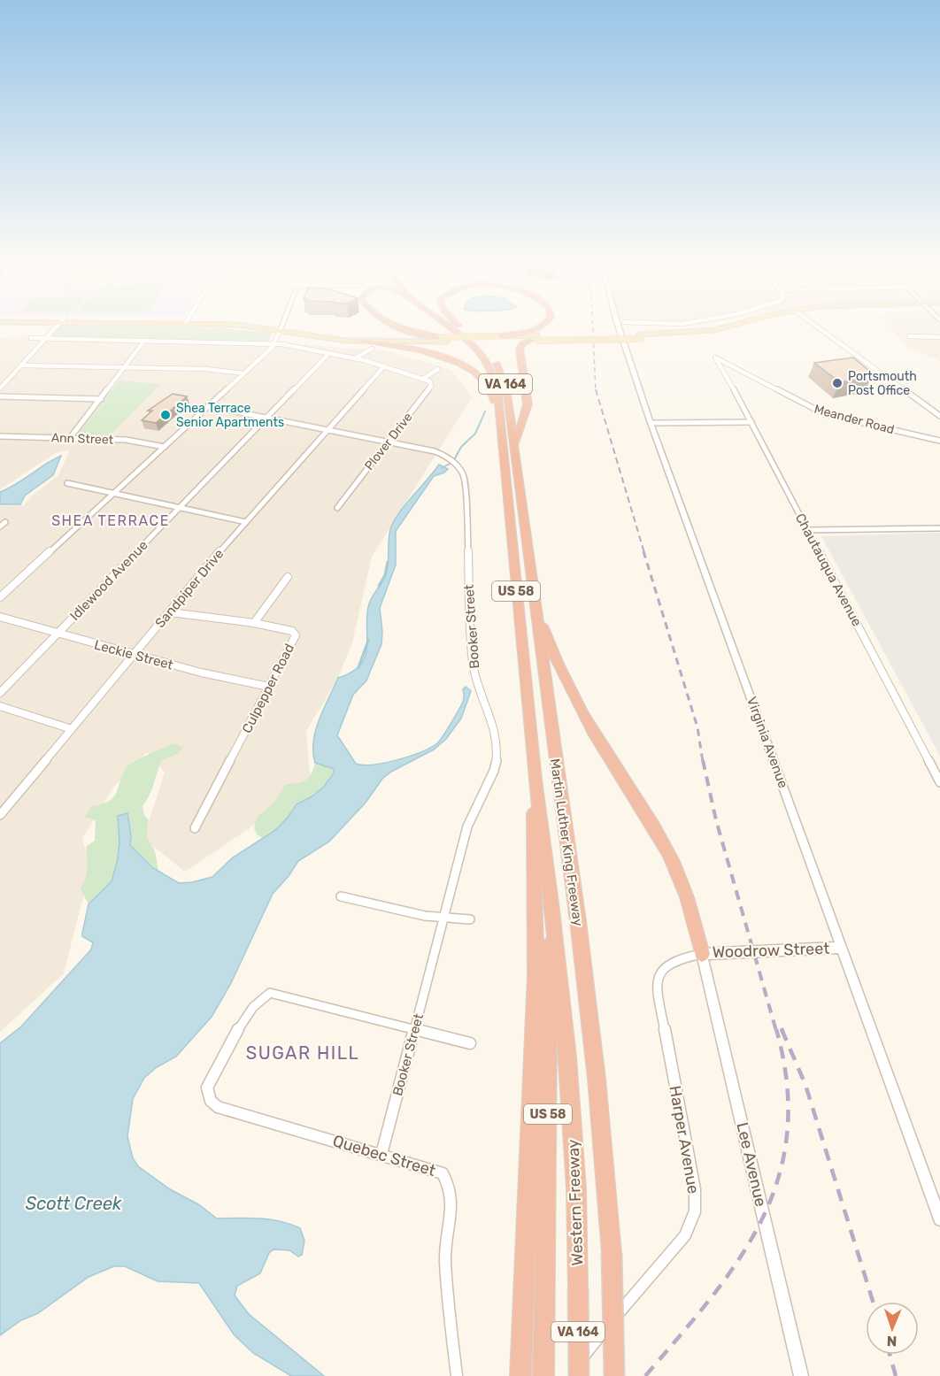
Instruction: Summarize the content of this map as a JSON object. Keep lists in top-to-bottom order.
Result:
{
  "streets": {
    "highway": [
      "VA 164",
      "US 58",
      "Martin Luther King Freeway",
      "Western Freeway"
    ],
    "street": [
      "Meander Road",
      "Ann Street",
      "Plover Drive",
      "Chautauqua Avenue",
      "Idlewood Avenue",
      "Sandpiper Drive",
      "Booker Street",
      "Leckie Street",
      "Culpepper Road",
      "Virginia Avenue",
      "Woodrow Street",
      "Harper Avenue",
      "Quebec Street",
      "Lee Avenue"
    ]
  },
  "crossings": [
    ["Meander Road", "Chautauqua Avenue"],
    ["Plover Drive", "Booker Street"],
    ["Idlewood Avenue", "Booker Street"],
    ["Idlewood Avenue", "Leckie Street"],
    ["Sandpiper Drive", "Booker Street"],
    ["Sandpiper Drive", "Leckie Street"],
    ["Sandpiper Drive", "Culpepper Road"],
    ["US 58", "Martin Luther King Freeway"],
    ["US 58", "Western Freeway"],
    ["Booker Street", "Quebec Street"],
    ["Leckie Street", "Culpepper Road"],
    ["Virginia Avenue", "Woodrow Street"],
    ["Martin Luther King Freeway", "Western Freeway"],
    ["Woodrow Street", "Harper Avenue"],
    ["Woodrow Street", "Lee Avenue"],
    ["Harper Avenue", "Lee Avenue"]
  ],
  "districts": ["SHEA TERRACE", "SUGAR HILL"],
  "water": ["Scott Creek"],
  "places": ["Portsmouth Post Office", "Shea Terrace Senior Apartments"],
  "north": "bottom"
}
